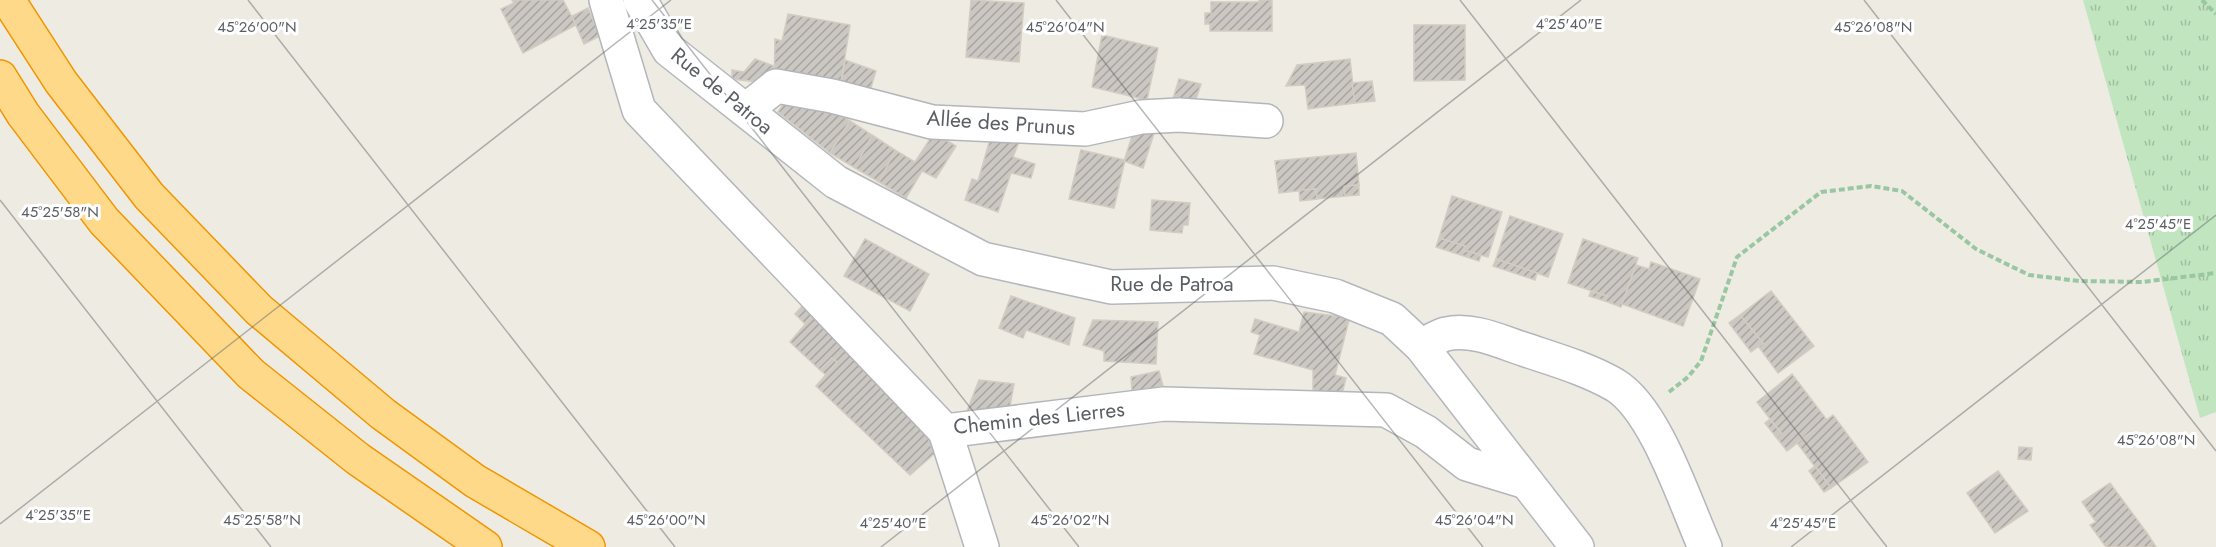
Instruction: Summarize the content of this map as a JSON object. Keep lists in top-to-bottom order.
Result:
{
  "streets": {
    "street": ["Rue de Patroa", "Allée des Prunus", "Chemin des Lierres"]
  },
  "crossings": [
    ["Rue de Patroa", "Allée des Prunus"],
    ["Rue de Patroa", "Chemin des Lierres"]
  ],
  "coordinates": [
    "4°25'35\"E",
    "4°25'40\"E",
    "45°26'00\"N",
    "45°26'08\"N",
    "45°26'04\"N",
    "45°25'58\"N",
    "4°25'45\"E",
    "45°26'02\"N"
  ]
}
